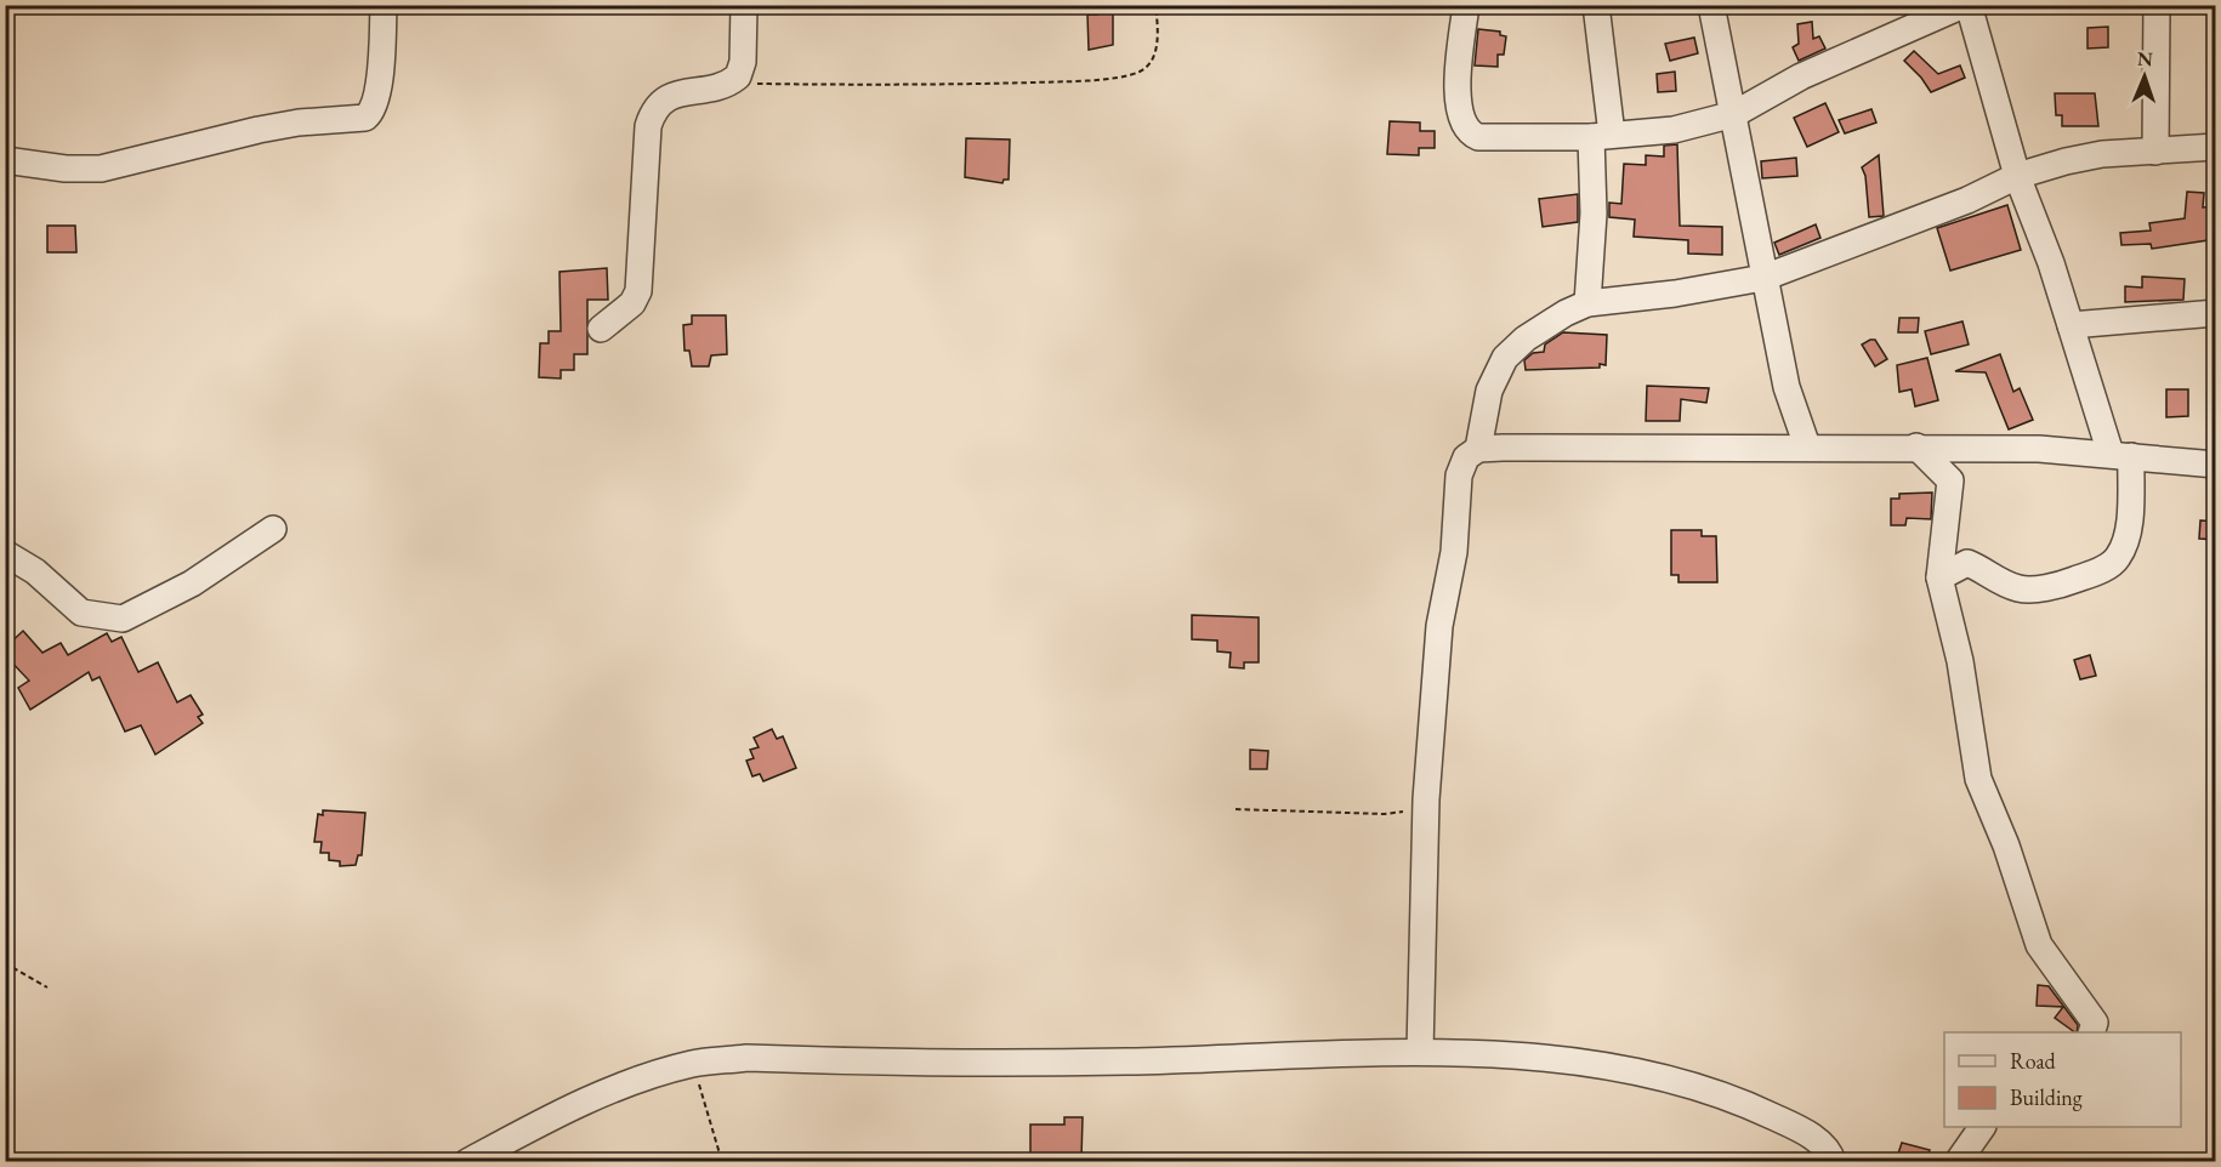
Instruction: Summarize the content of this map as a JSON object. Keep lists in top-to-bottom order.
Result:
{
  "legend": ["Road", "Building"],
  "north": "top"
}
